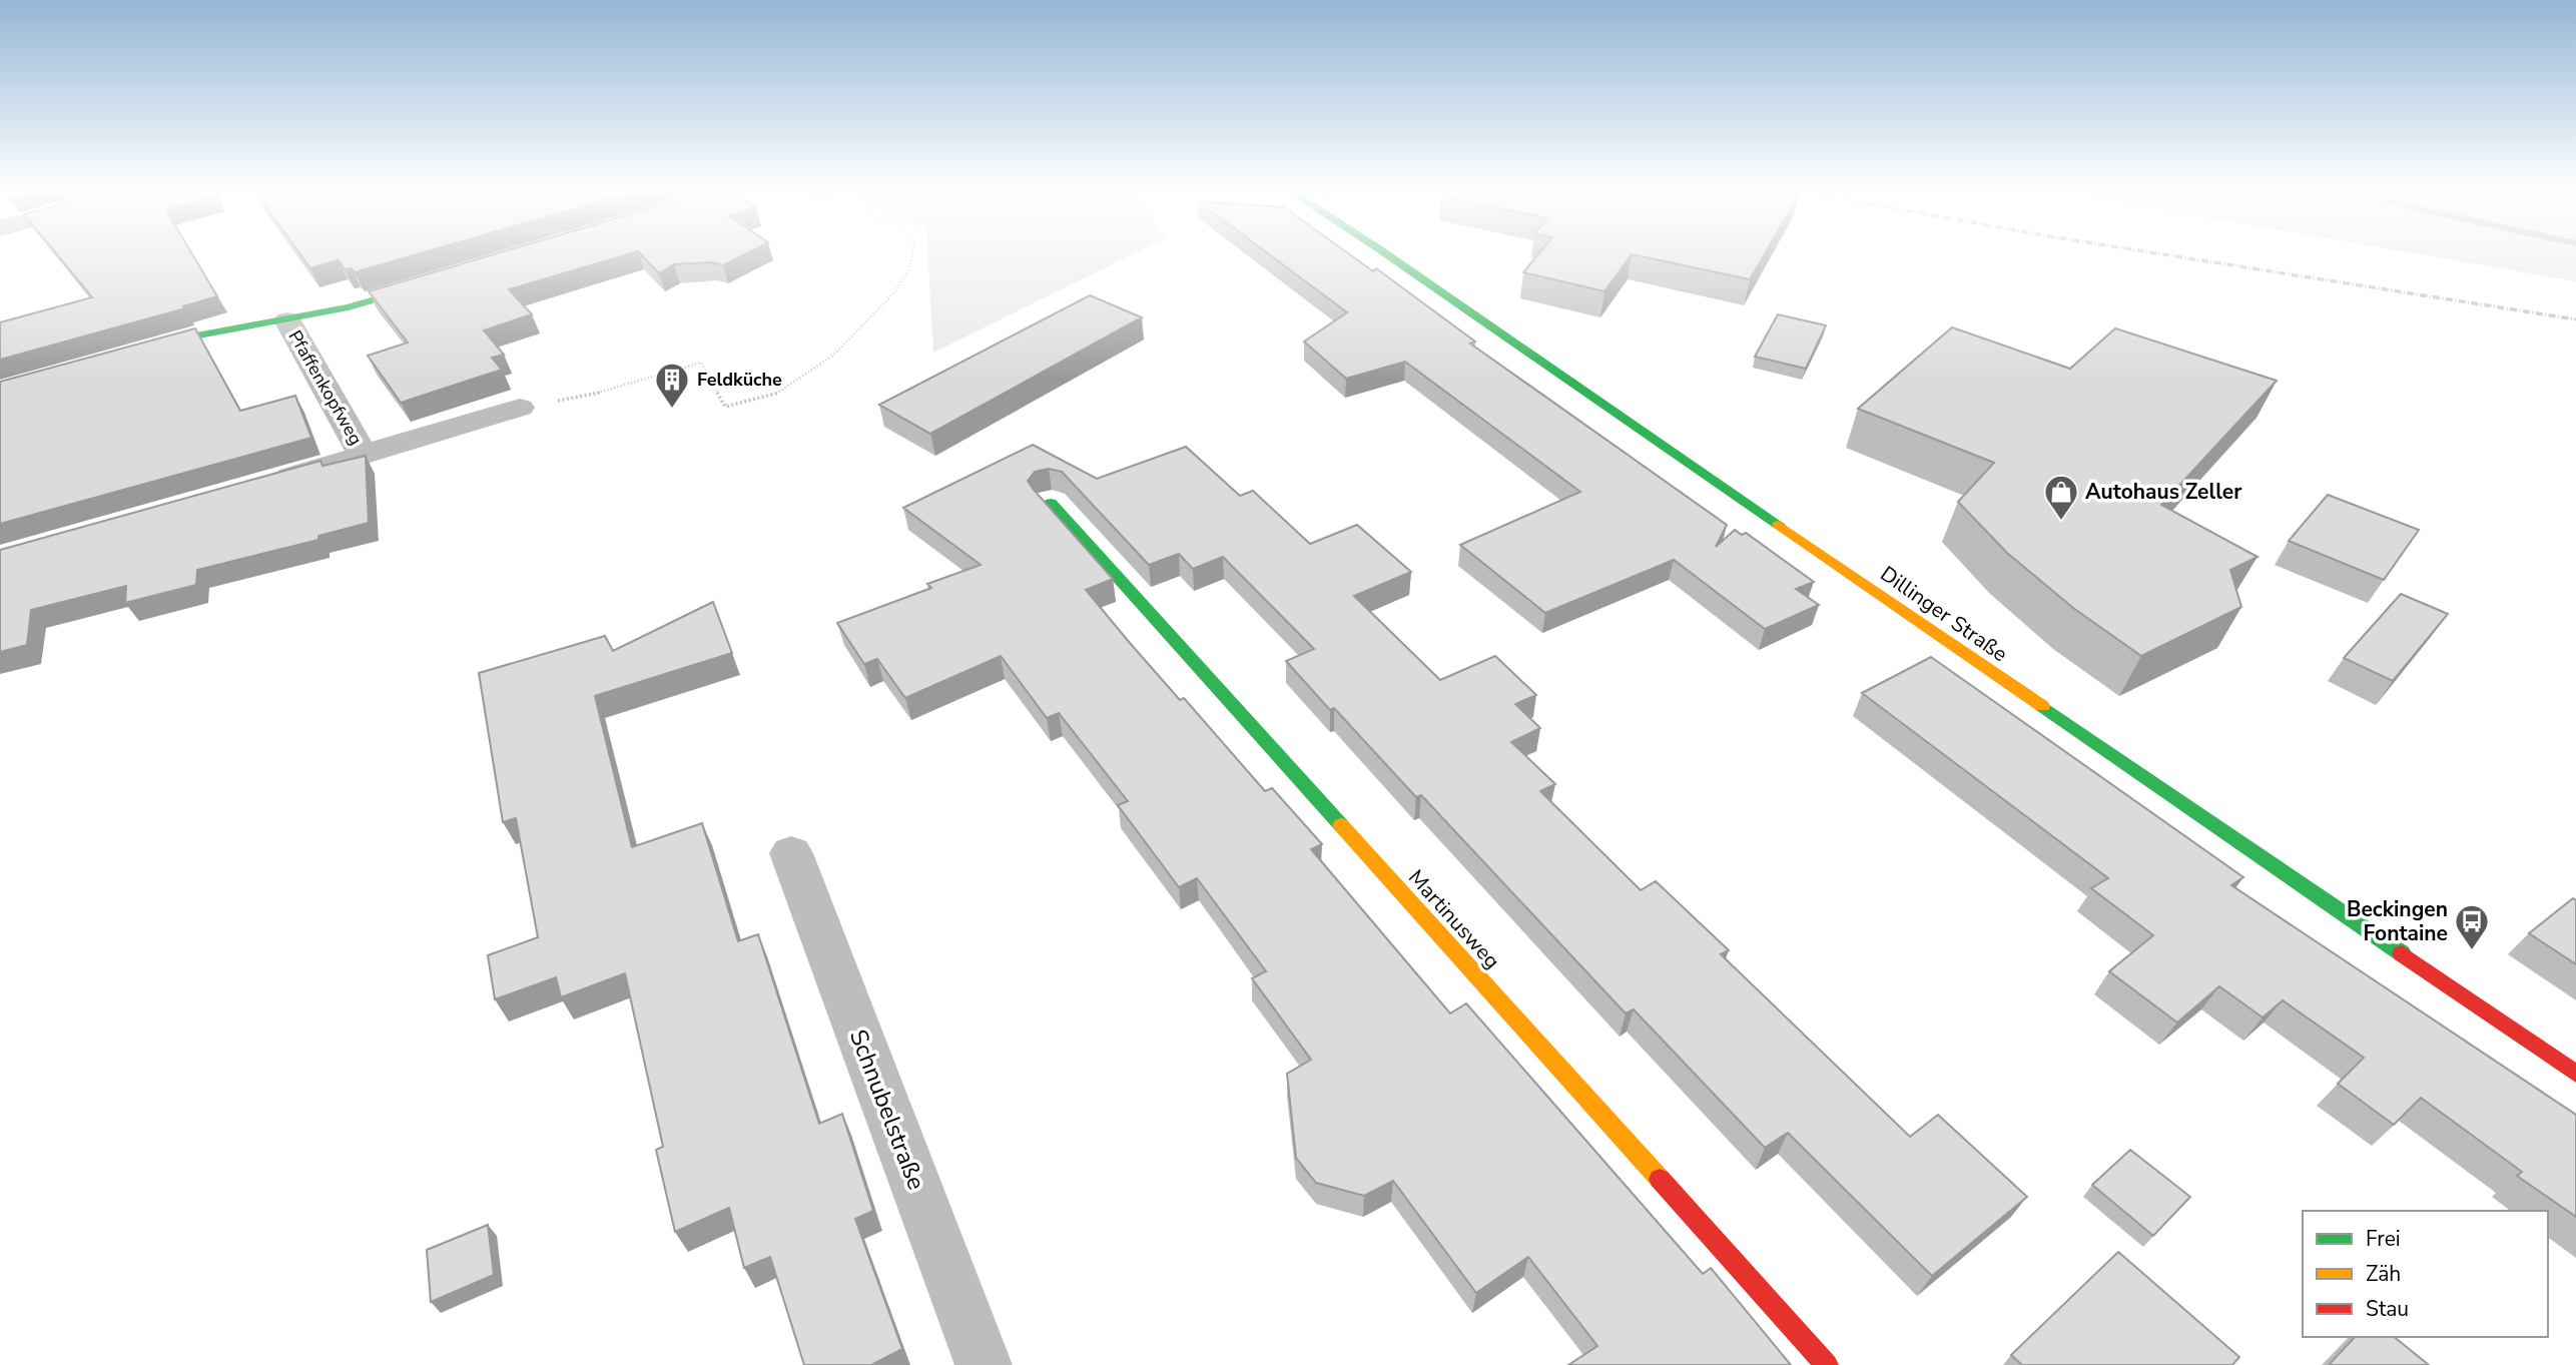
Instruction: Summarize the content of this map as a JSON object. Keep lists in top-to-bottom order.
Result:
{
  "streets": {
    "street": [
      "Pfaffenkopfweg",
      "Dillinger Straße",
      "Martinusweg",
      "Schnubelstraße"
    ]
  },
  "places": {
    "building": ["Feldküche"],
    "shop": ["Autohaus Zeller"],
    "bus stop": ["Beckingen Fontaine"]
  },
  "legend": ["Frei", "Zäh", "Stau"]
}
